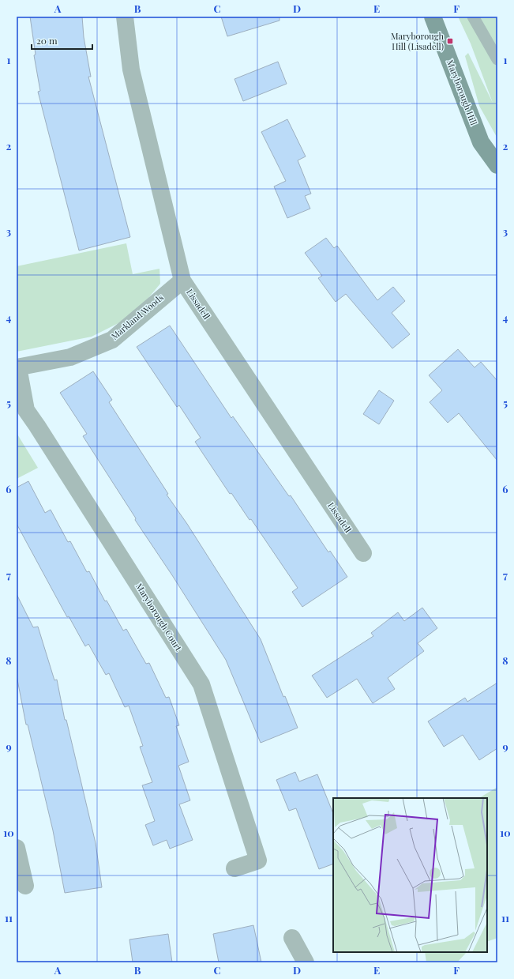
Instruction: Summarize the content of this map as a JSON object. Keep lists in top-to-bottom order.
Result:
{
  "streets": {
    "street": [
      "Maryborough Hill",
      "Lissadell",
      "Markland Woods",
      "Maryborough Court"
    ]
  },
  "crossings": [
    ["Lissadell", "Markland Woods"],
    ["Markland Woods", "Maryborough Court"]
  ],
  "places": {
    "transit": ["Maryborough Hill (Lisadell)"]
  },
  "scale_bar": "20 m",
  "grid": {
    "columns": [
      "A",
      "B",
      "C",
      "D",
      "E",
      "F"
    ],
    "rows": [
      "1",
      "2",
      "3",
      "4",
      "5",
      "6",
      "7",
      "8",
      "9",
      "10",
      "11"
    ]
  }
}
